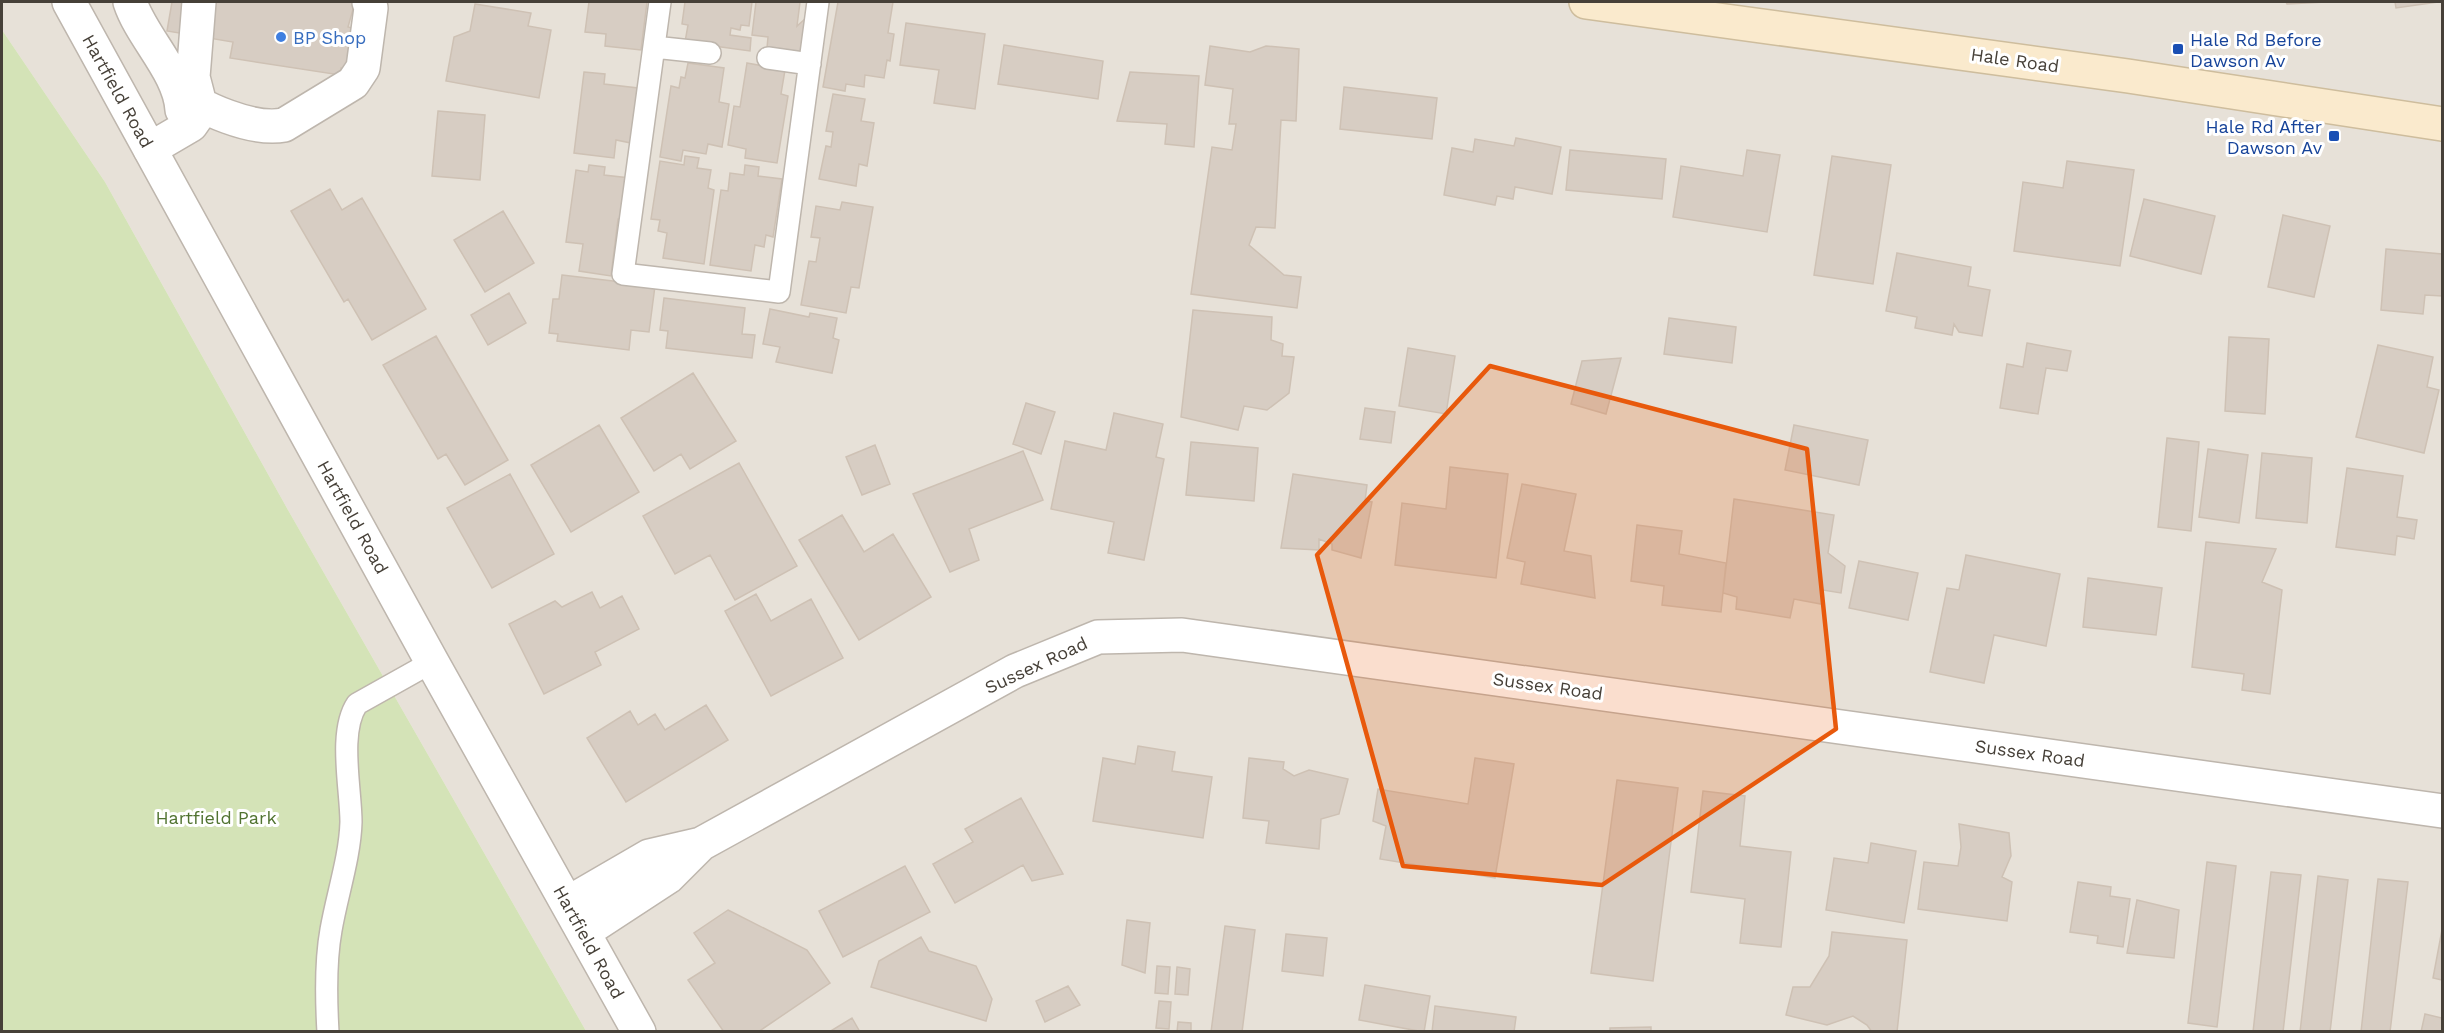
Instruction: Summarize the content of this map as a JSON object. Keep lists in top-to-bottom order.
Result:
{
  "streets": {
    "main road": ["Hale Road"],
    "street": ["Hartfield Road", "Sussex Road"]
  },
  "crossings": [
    ["Hartfield Road", "Sussex Road"]
  ],
  "parks": ["Hartfield Park"],
  "places": {
    "other": ["BP Shop"],
    "transit": ["Hale Rd Before Dawson Av", "Hale Rd After Dawson Av"]
  }
}
